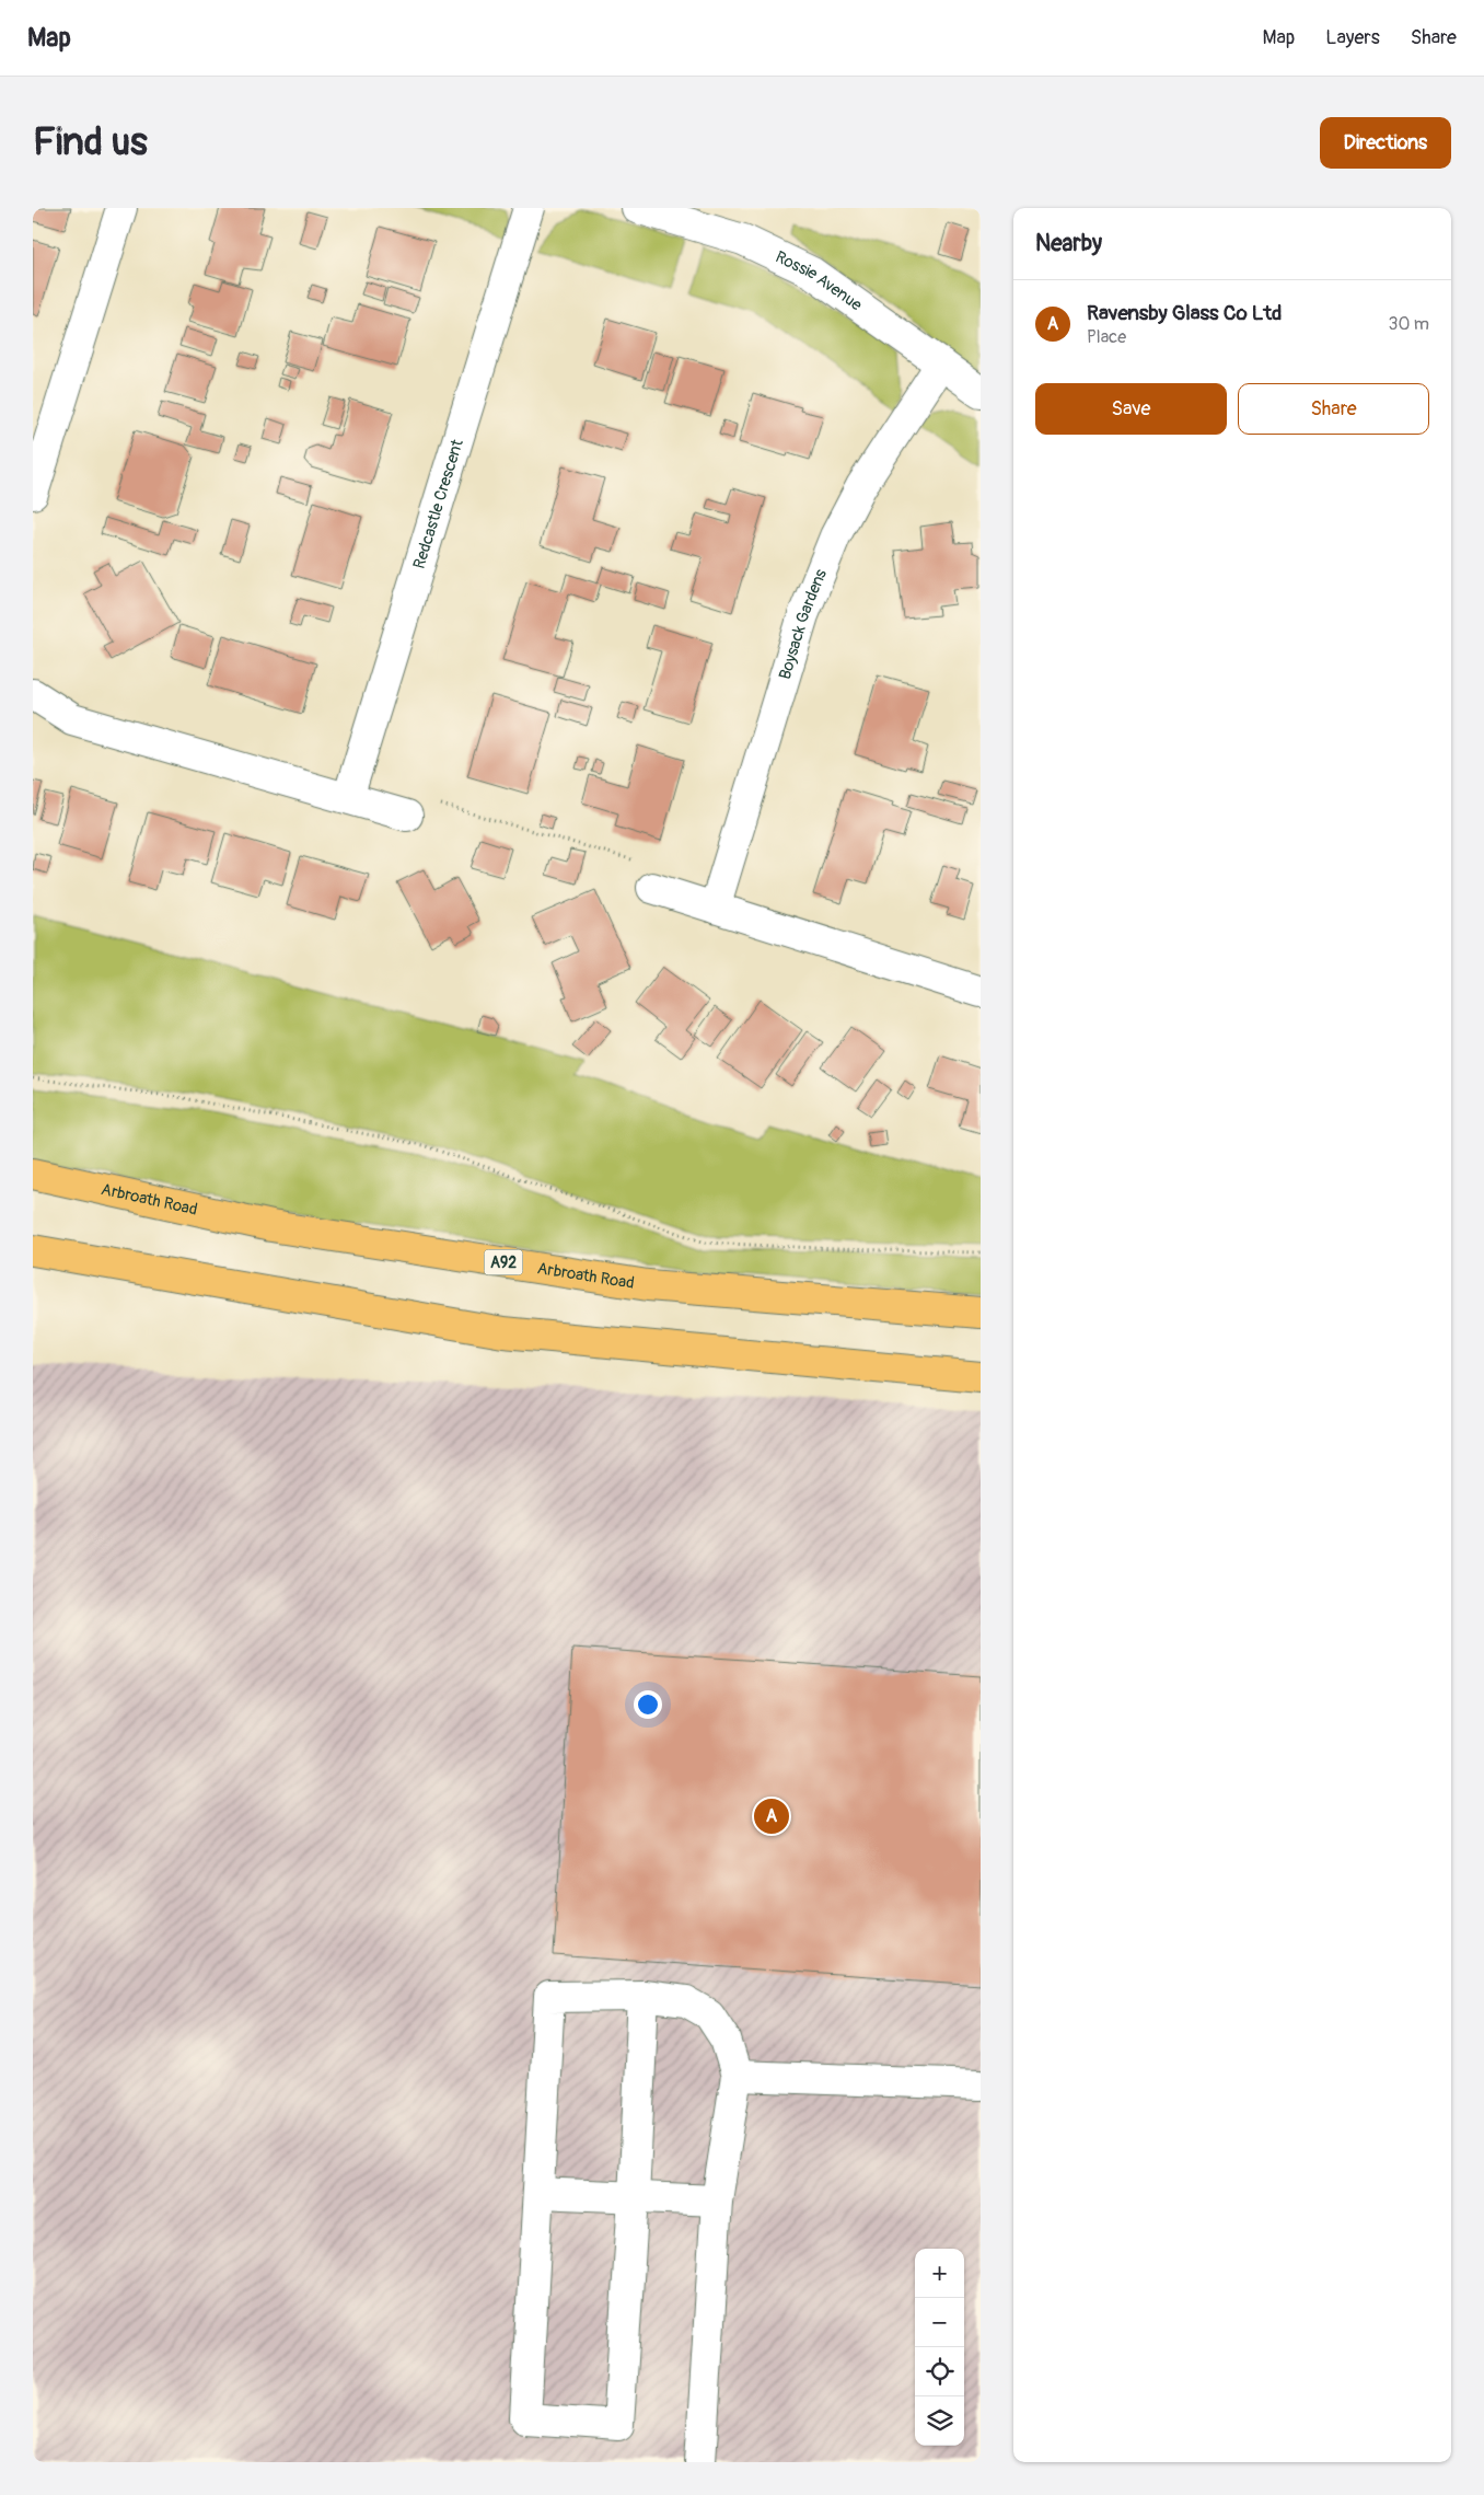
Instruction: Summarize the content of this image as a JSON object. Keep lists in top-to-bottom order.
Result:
{
  "streets": {
    "main road": ["Arbroath Road", "A92"],
    "street": ["Rossie Avenue", "Redcastle Crescent", "Boysack Gardens"]
  },
  "crossings": [
    ["Rossie Avenue", "Boysack Gardens"]
  ],
  "page": {
    "header": "Map",
    "nav": ["Map", "Layers", "Share"],
    "buttons": [
      "Directions",
      ["Save", "Share"]
    ],
    "title": "Find us",
    "heading": "Nearby",
    "list": [
      {
        "mark": "A",
        "name": "Ravensby Glass Co Ltd",
        "note": "Place",
        "value": "30 m"
      }
    ],
    "pins": "A",
    "map_buttons": ["+", "−"]
  }
}
